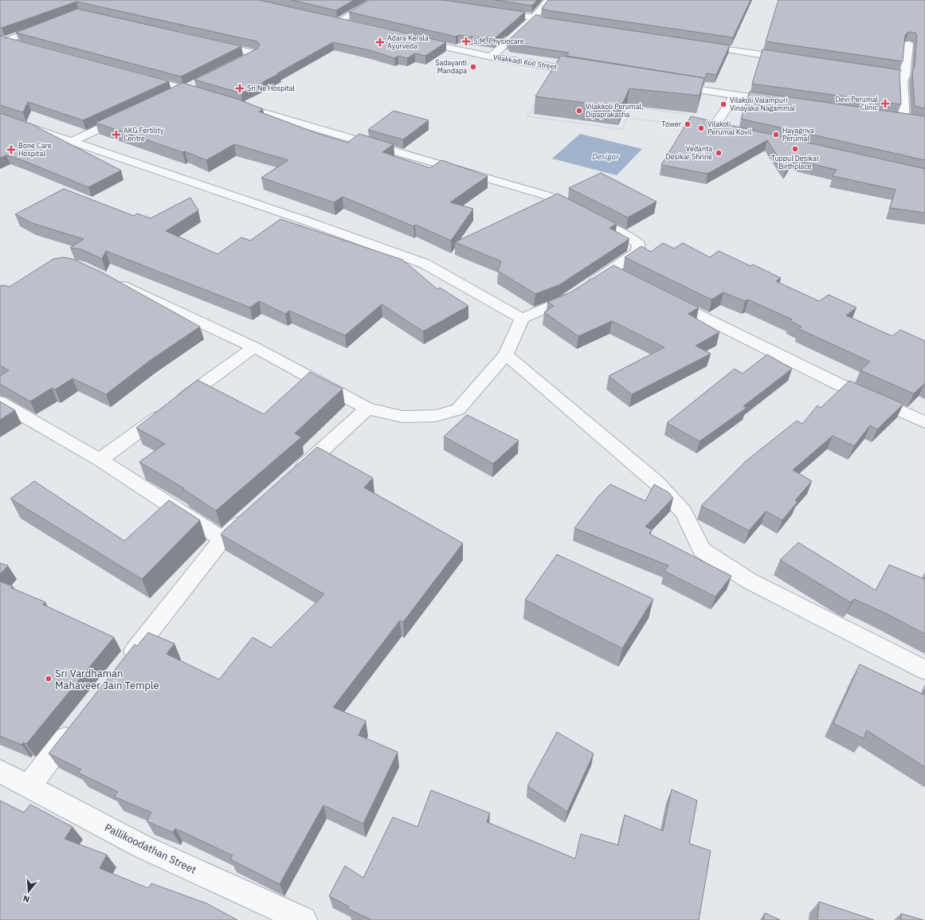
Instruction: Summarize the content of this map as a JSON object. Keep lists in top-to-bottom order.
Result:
{
  "streets": {
    "street": ["Vilakkadi Koil Street", "Pallikoodathan Street"]
  },
  "water": ["Desigar"],
  "places": {
    "health": [
      "S.M. Physiocare",
      "Adara Kerala Ayurveda",
      "Sri Ne Hospital",
      "Devi Perumal Clinic",
      "AKG Fertility Centre",
      "Bone Care Hospital"
    ],
    "other": [
      "Sadayanti Mandapa",
      "Vilakoli Valampuri Vinayaka Nagammal",
      "Vilakkoli Perumal, Dipaprakasha",
      "Tower",
      "Vilakoli Perumal Kovil",
      "Hayagriva Perumal",
      "Tuppul Desikar Birthplace",
      "Vedanta Desikar Shrine",
      "Sri Vardhaman Mahaveer Jain Temple"
    ]
  },
  "north": "bottom"
}
